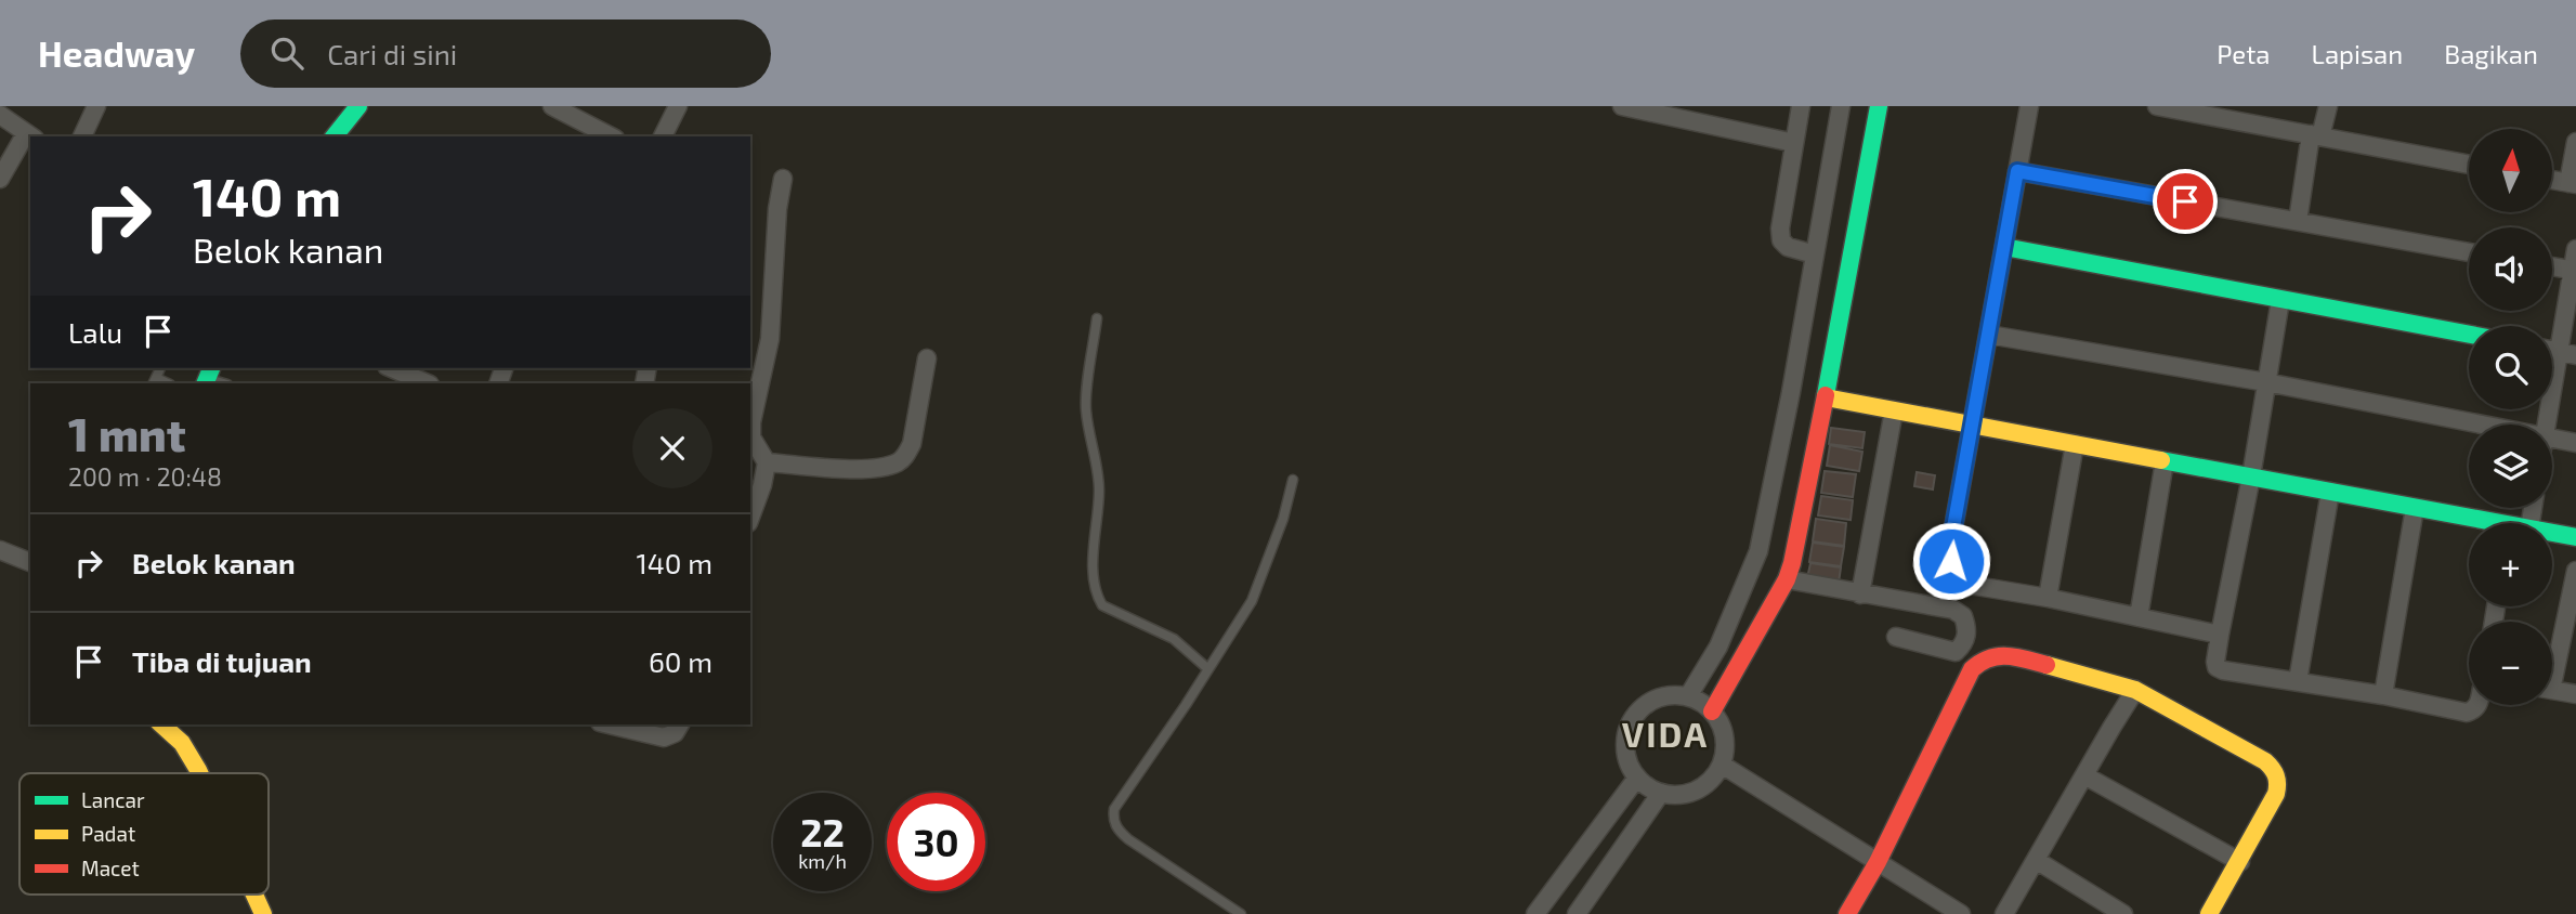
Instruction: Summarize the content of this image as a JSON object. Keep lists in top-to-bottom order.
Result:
{
  "districts": ["VIDA"],
  "legend": ["Lancar", "Padat", "Macet"],
  "north": "top",
  "page": {
    "header": "Headway",
    "search": "Cari di sini",
    "nav": ["Peta", "Lapisan", "Bagikan"],
    "map_buttons": ["+", "−"],
    "turn": ["140 m", "Belok kanan"],
    "then": "Lalu",
    "heading": ["1 mnt", "200 m · 20:48"],
    "list": [
      {
        "name": "Belok kanan",
        "value": "140 m"
      },
      {
        "name": "Tiba di tujuan",
        "value": "60 m"
      }
    ],
    "speed": "22 km/h",
    "limit": "30"
  }
}
